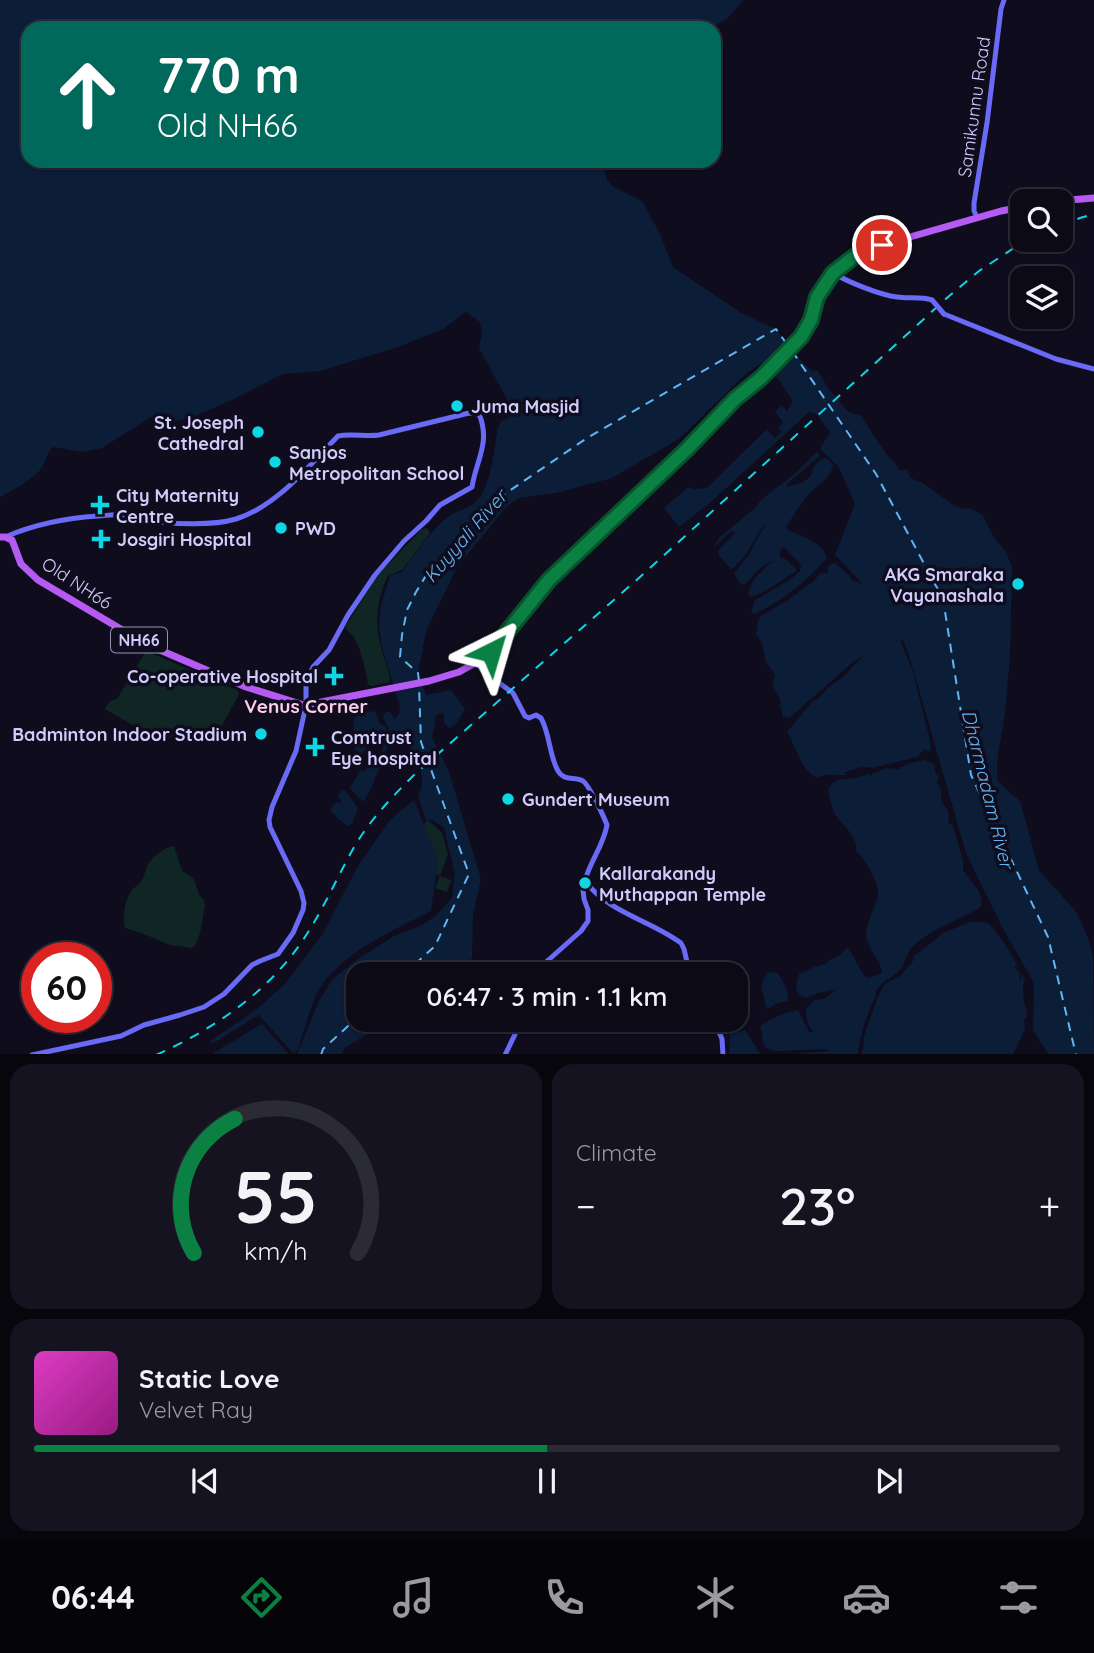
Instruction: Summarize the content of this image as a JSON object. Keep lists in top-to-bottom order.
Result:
{
  "streets": {
    "main road": ["Samikunnu Road", "Old NH66", "NH66"]
  },
  "crossings": [
    ["Samikunnu Road", "NH66"],
    ["Old NH66", "NH66"]
  ],
  "districts": ["Venus Corner"],
  "water": ["Kuyyali River", "Dharmadam River"],
  "places": {
    "other": [
      "Juma Masjid",
      "St. Joseph Cathedral",
      "Sanjos Metropolitan School",
      "PWD",
      "AKG Smaraka Vayanashala",
      "Badminton Indoor Stadium",
      "Gundert Museum",
      "Kallarakandy Muthappan Temple"
    ],
    "health": [
      "City Maternity Centre",
      "Josgiri Hospital",
      "Co-operative Hospital",
      "Comtrust Eye hospital"
    ]
  },
  "page": {
    "turn": ["770 m", "Old NH66"],
    "limit": "60",
    "trip": "06:47 · 3 min · 1.1 km",
    "tile": "Climate",
    "heat": ["−", "23°", "+"],
    "song": ["Static Love", "Velvet Ray"],
    "tabs": "06:44",
    "gauge": ["55", "km/h"]
  }
}
